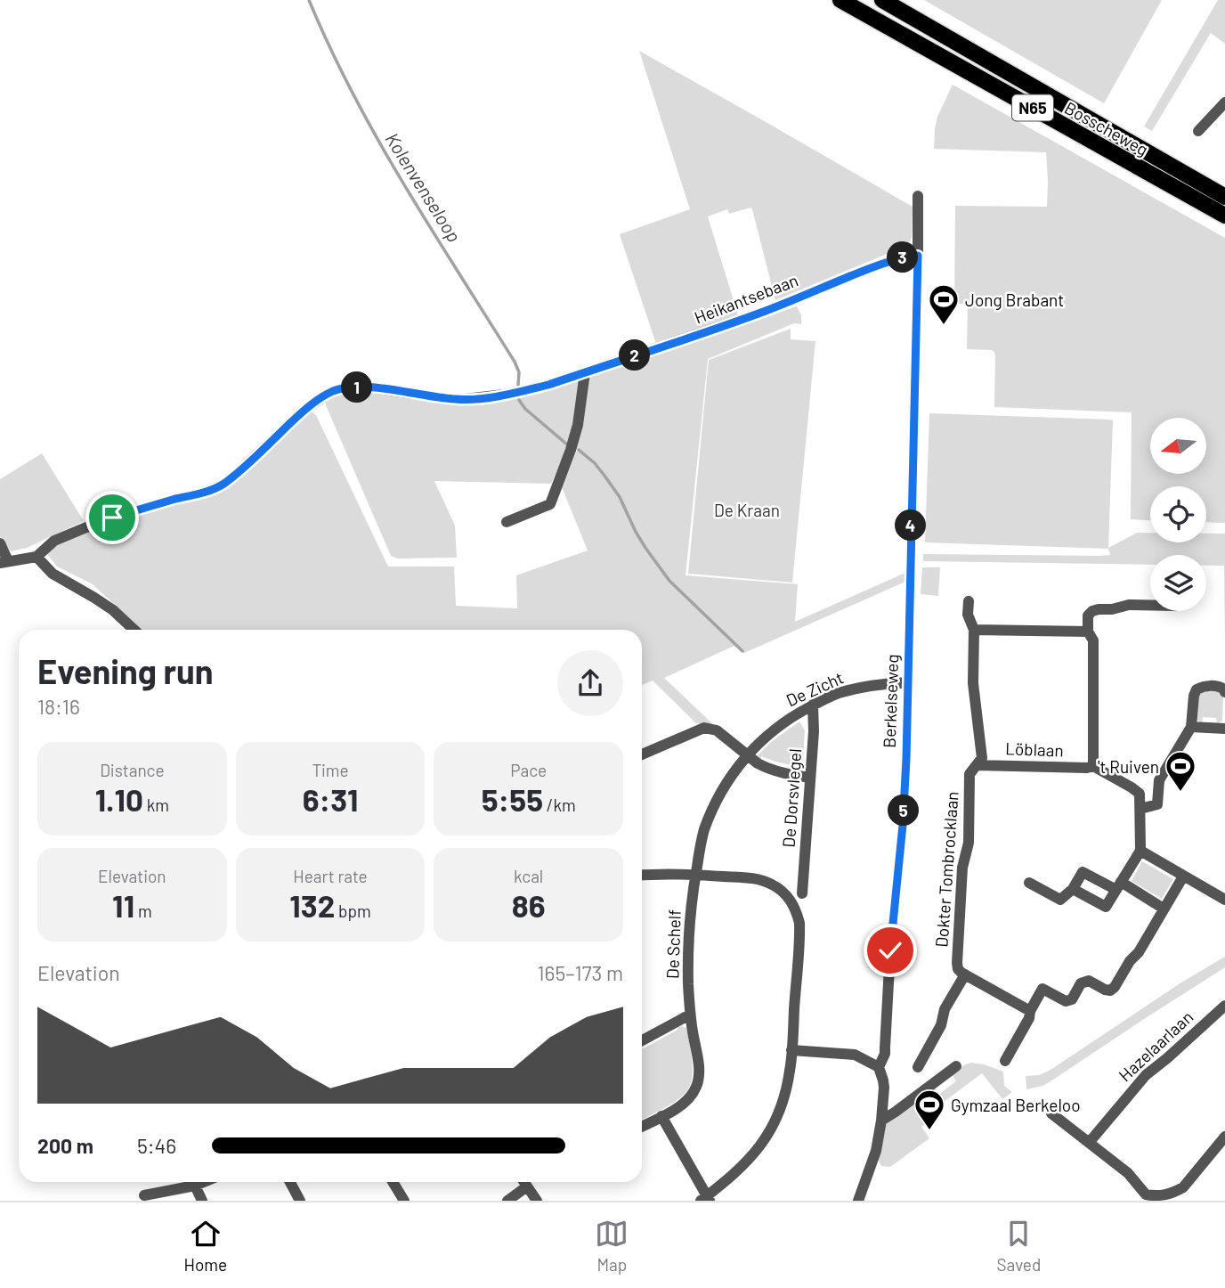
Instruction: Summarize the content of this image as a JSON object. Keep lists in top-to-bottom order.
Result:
{
  "streets": {
    "main road": ["N65", "Bosscheweg"],
    "street": [
      "Heikantsebaan",
      "De Zicht",
      "Berkelseweg",
      "Löblaan",
      "De Dorsvlegel",
      "Dokter Tombrocklaan",
      "De Schelf",
      "Hazelaarlaan"
    ]
  },
  "crossings": [
    ["Heikantsebaan", "Berkelseweg"],
    ["De Zicht", "Berkelseweg"],
    ["De Zicht", "De Dorsvlegel"],
    ["De Zicht", "De Schelf"],
    ["Löblaan", "Dokter Tombrocklaan"]
  ],
  "water": ["Kolenvenseloop"],
  "parks": ["De Kraan"],
  "places": {
    "sports": ["Jong Brabant", "'t Ruiven", "Gymzaal Berkeloo"]
  },
  "north": "left",
  "page": {
    "pins": [
      "3",
      "2",
      "1",
      "4",
      "5"
    ],
    "heading": ["Evening run", "18:16"],
    "stats": [
      ["Distance", "1.10 km"],
      ["Time", "6:31"],
      ["Pace", "5:55 /km"],
      ["Elevation", "11 m"],
      ["Heart rate", "132 bpm"],
      ["kcal", "86"]
    ],
    "chart": ["Elevation", "165–173 m"],
    "list": [
      {
        "name": "200 m",
        "note": "5:46"
      }
    ],
    "tabs": ["Home", "Map", "Saved"]
  }
}
